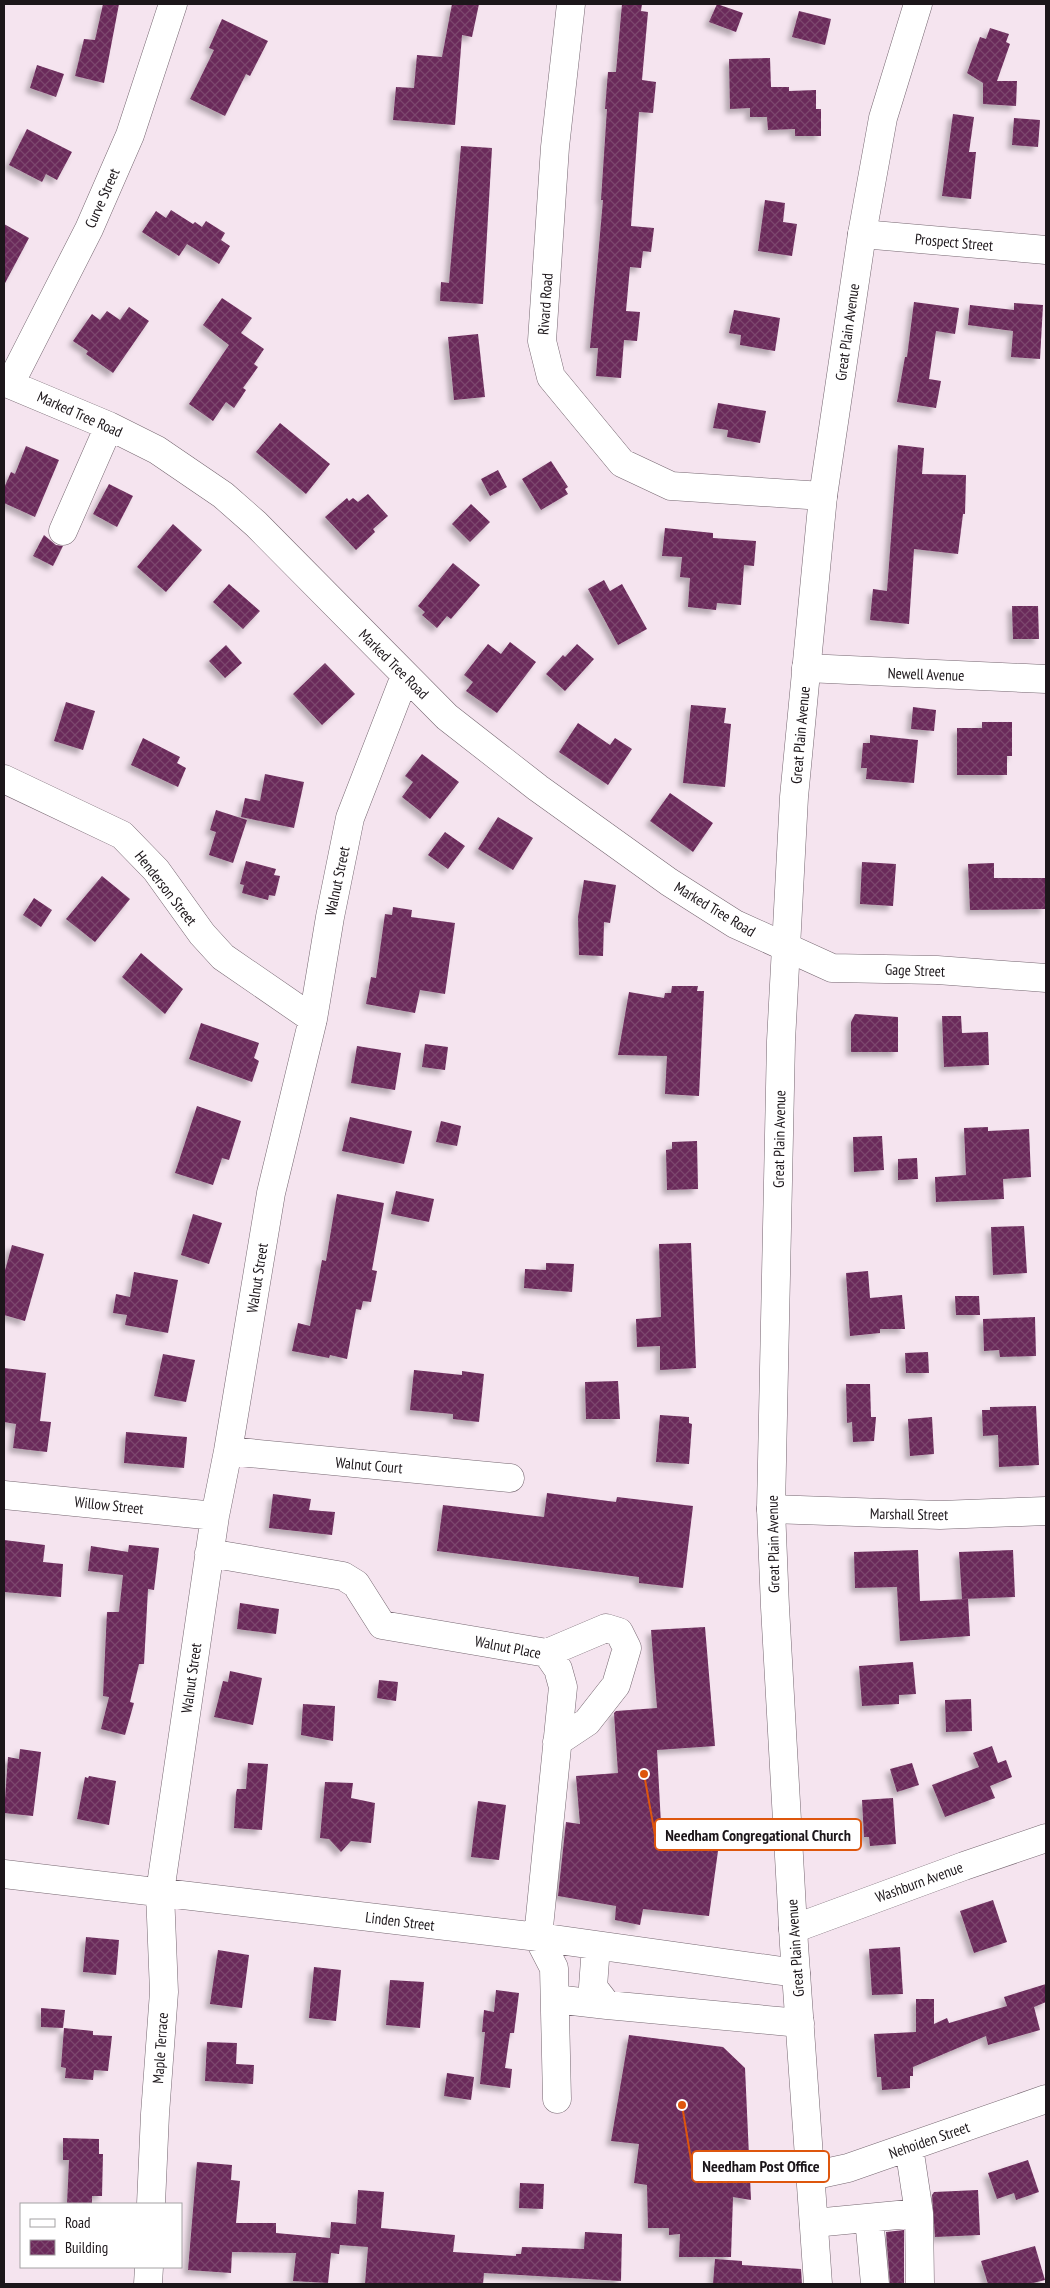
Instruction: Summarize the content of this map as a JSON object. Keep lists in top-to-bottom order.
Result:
{
  "streets": {
    "street": [
      "Curve Street",
      "Prospect Street",
      "Rivard Road",
      "Great Plain Avenue",
      "Marked Tree Road",
      "Newell Avenue",
      "Walnut Street",
      "Henderson Street",
      "Gage Street",
      "Walnut Court",
      "Willow Street",
      "Marshall Street",
      "Walnut Place",
      "Washburn Avenue",
      "Linden Street",
      "Maple Terrace",
      "Nehoiden Street"
    ]
  },
  "crossings": [
    ["Curve Street", "Marked Tree Road"],
    ["Prospect Street", "Great Plain Avenue"],
    ["Rivard Road", "Great Plain Avenue"],
    ["Great Plain Avenue", "Marked Tree Road"],
    ["Great Plain Avenue", "Newell Avenue"],
    ["Great Plain Avenue", "Gage Street"],
    ["Great Plain Avenue", "Marshall Street"],
    ["Great Plain Avenue", "Washburn Avenue"],
    ["Great Plain Avenue", "Linden Street"],
    ["Great Plain Avenue", "Nehoiden Street"],
    ["Marked Tree Road", "Walnut Street"],
    ["Marked Tree Road", "Gage Street"],
    ["Walnut Street", "Henderson Street"],
    ["Walnut Street", "Walnut Court"],
    ["Walnut Street", "Willow Street"],
    ["Walnut Street", "Walnut Place"],
    ["Walnut Street", "Linden Street"],
    ["Walnut Street", "Maple Terrace"],
    ["Walnut Place", "Linden Street"],
    ["Linden Street", "Maple Terrace"]
  ],
  "places": ["Needham Congregational Church", "Needham Post Office"],
  "legend": ["Road", "Building"]
}
